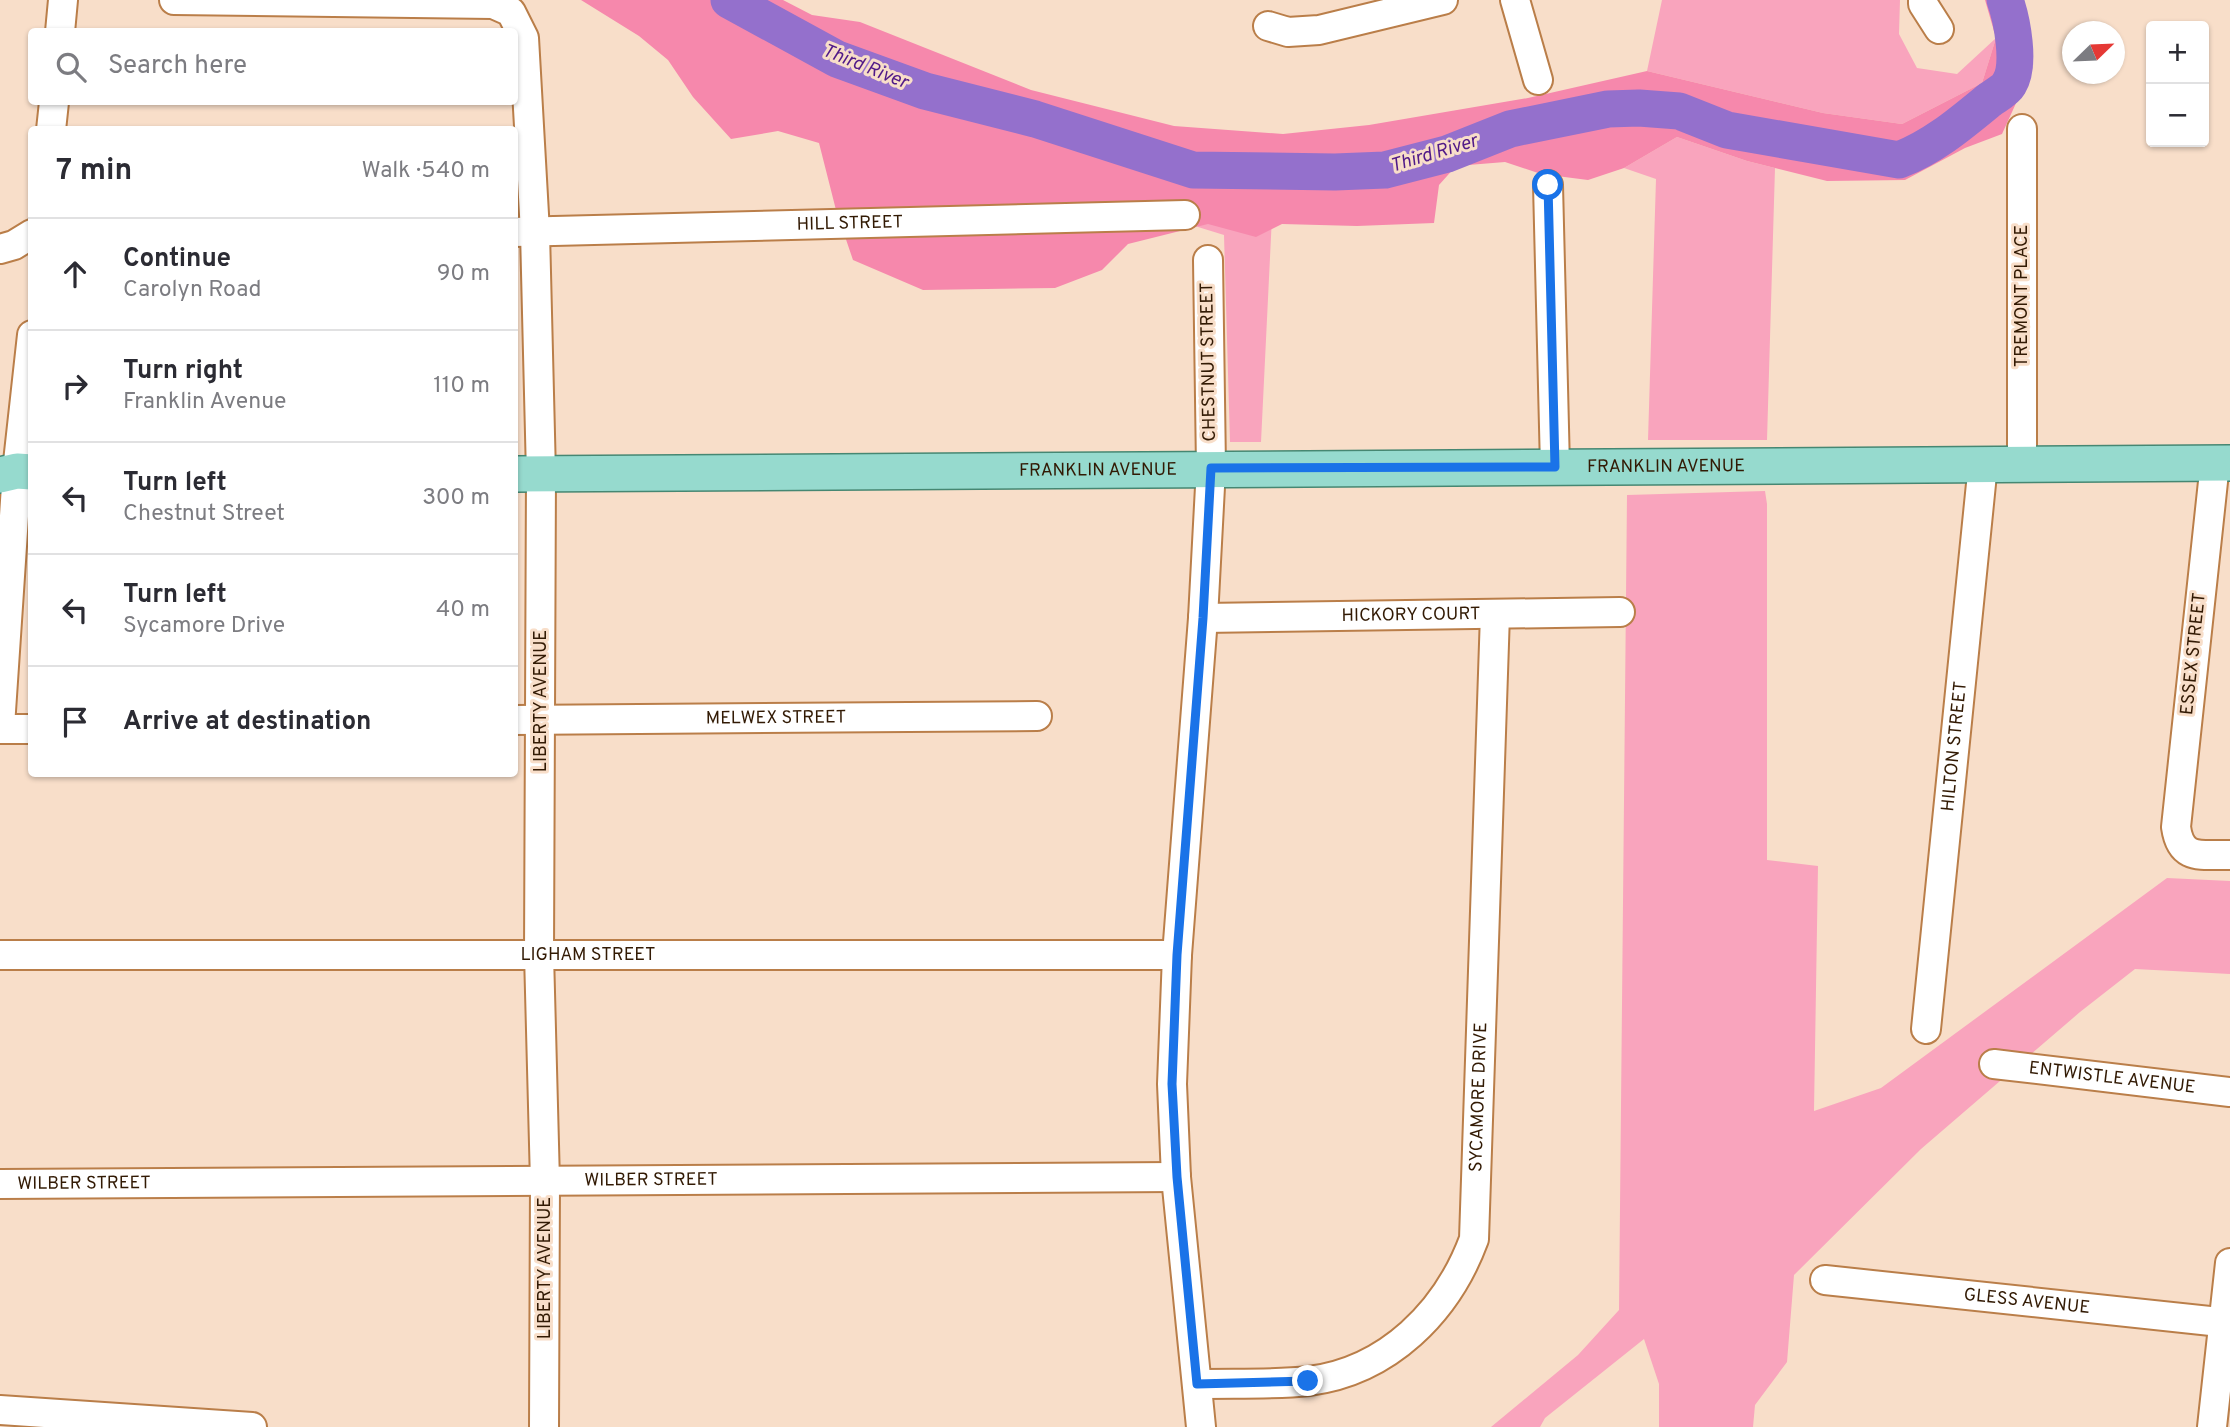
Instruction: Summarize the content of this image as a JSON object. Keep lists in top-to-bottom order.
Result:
{
  "streets": {
    "main road": ["FRANKLIN AVENUE"],
    "street": [
      "HILL STREET",
      "TREMONT PLACE",
      "CHESTNUT STREET",
      "HICKORY COURT",
      "ESSEX STREET",
      "LIBERTY AVENUE",
      "MELWEX STREET",
      "HILTON STREET",
      "LIGHAM STREET",
      "ENTWISTLE AVENUE",
      "SYCAMORE DRIVE",
      "WILBER STREET",
      "GLESS AVENUE"
    ]
  },
  "crossings": [
    ["HILL STREET", "LIBERTY AVENUE"],
    ["TREMONT PLACE", "FRANKLIN AVENUE"],
    ["CHESTNUT STREET", "FRANKLIN AVENUE"],
    ["CHESTNUT STREET", "HICKORY COURT"],
    ["CHESTNUT STREET", "LIGHAM STREET"],
    ["CHESTNUT STREET", "SYCAMORE DRIVE"],
    ["CHESTNUT STREET", "WILBER STREET"],
    ["FRANKLIN AVENUE", "ESSEX STREET"],
    ["FRANKLIN AVENUE", "LIBERTY AVENUE"],
    ["FRANKLIN AVENUE", "HILTON STREET"],
    ["HICKORY COURT", "SYCAMORE DRIVE"],
    ["LIBERTY AVENUE", "MELWEX STREET"],
    ["LIBERTY AVENUE", "LIGHAM STREET"],
    ["LIBERTY AVENUE", "WILBER STREET"]
  ],
  "water": ["Third River"],
  "north": "top right",
  "page": {
    "map_buttons": ["+", "−"],
    "search": "Search here",
    "heading": ["7 min", "Walk · 540 m"],
    "list": [
      ["Continue", "Carolyn Road", "90 m"],
      ["Turn right", "Franklin Avenue", "110 m"],
      ["Turn left", "Chestnut Street", "300 m"],
      ["Turn left", "Sycamore Drive", "40 m"],
      "Arrive at destination"
    ]
  }
}
